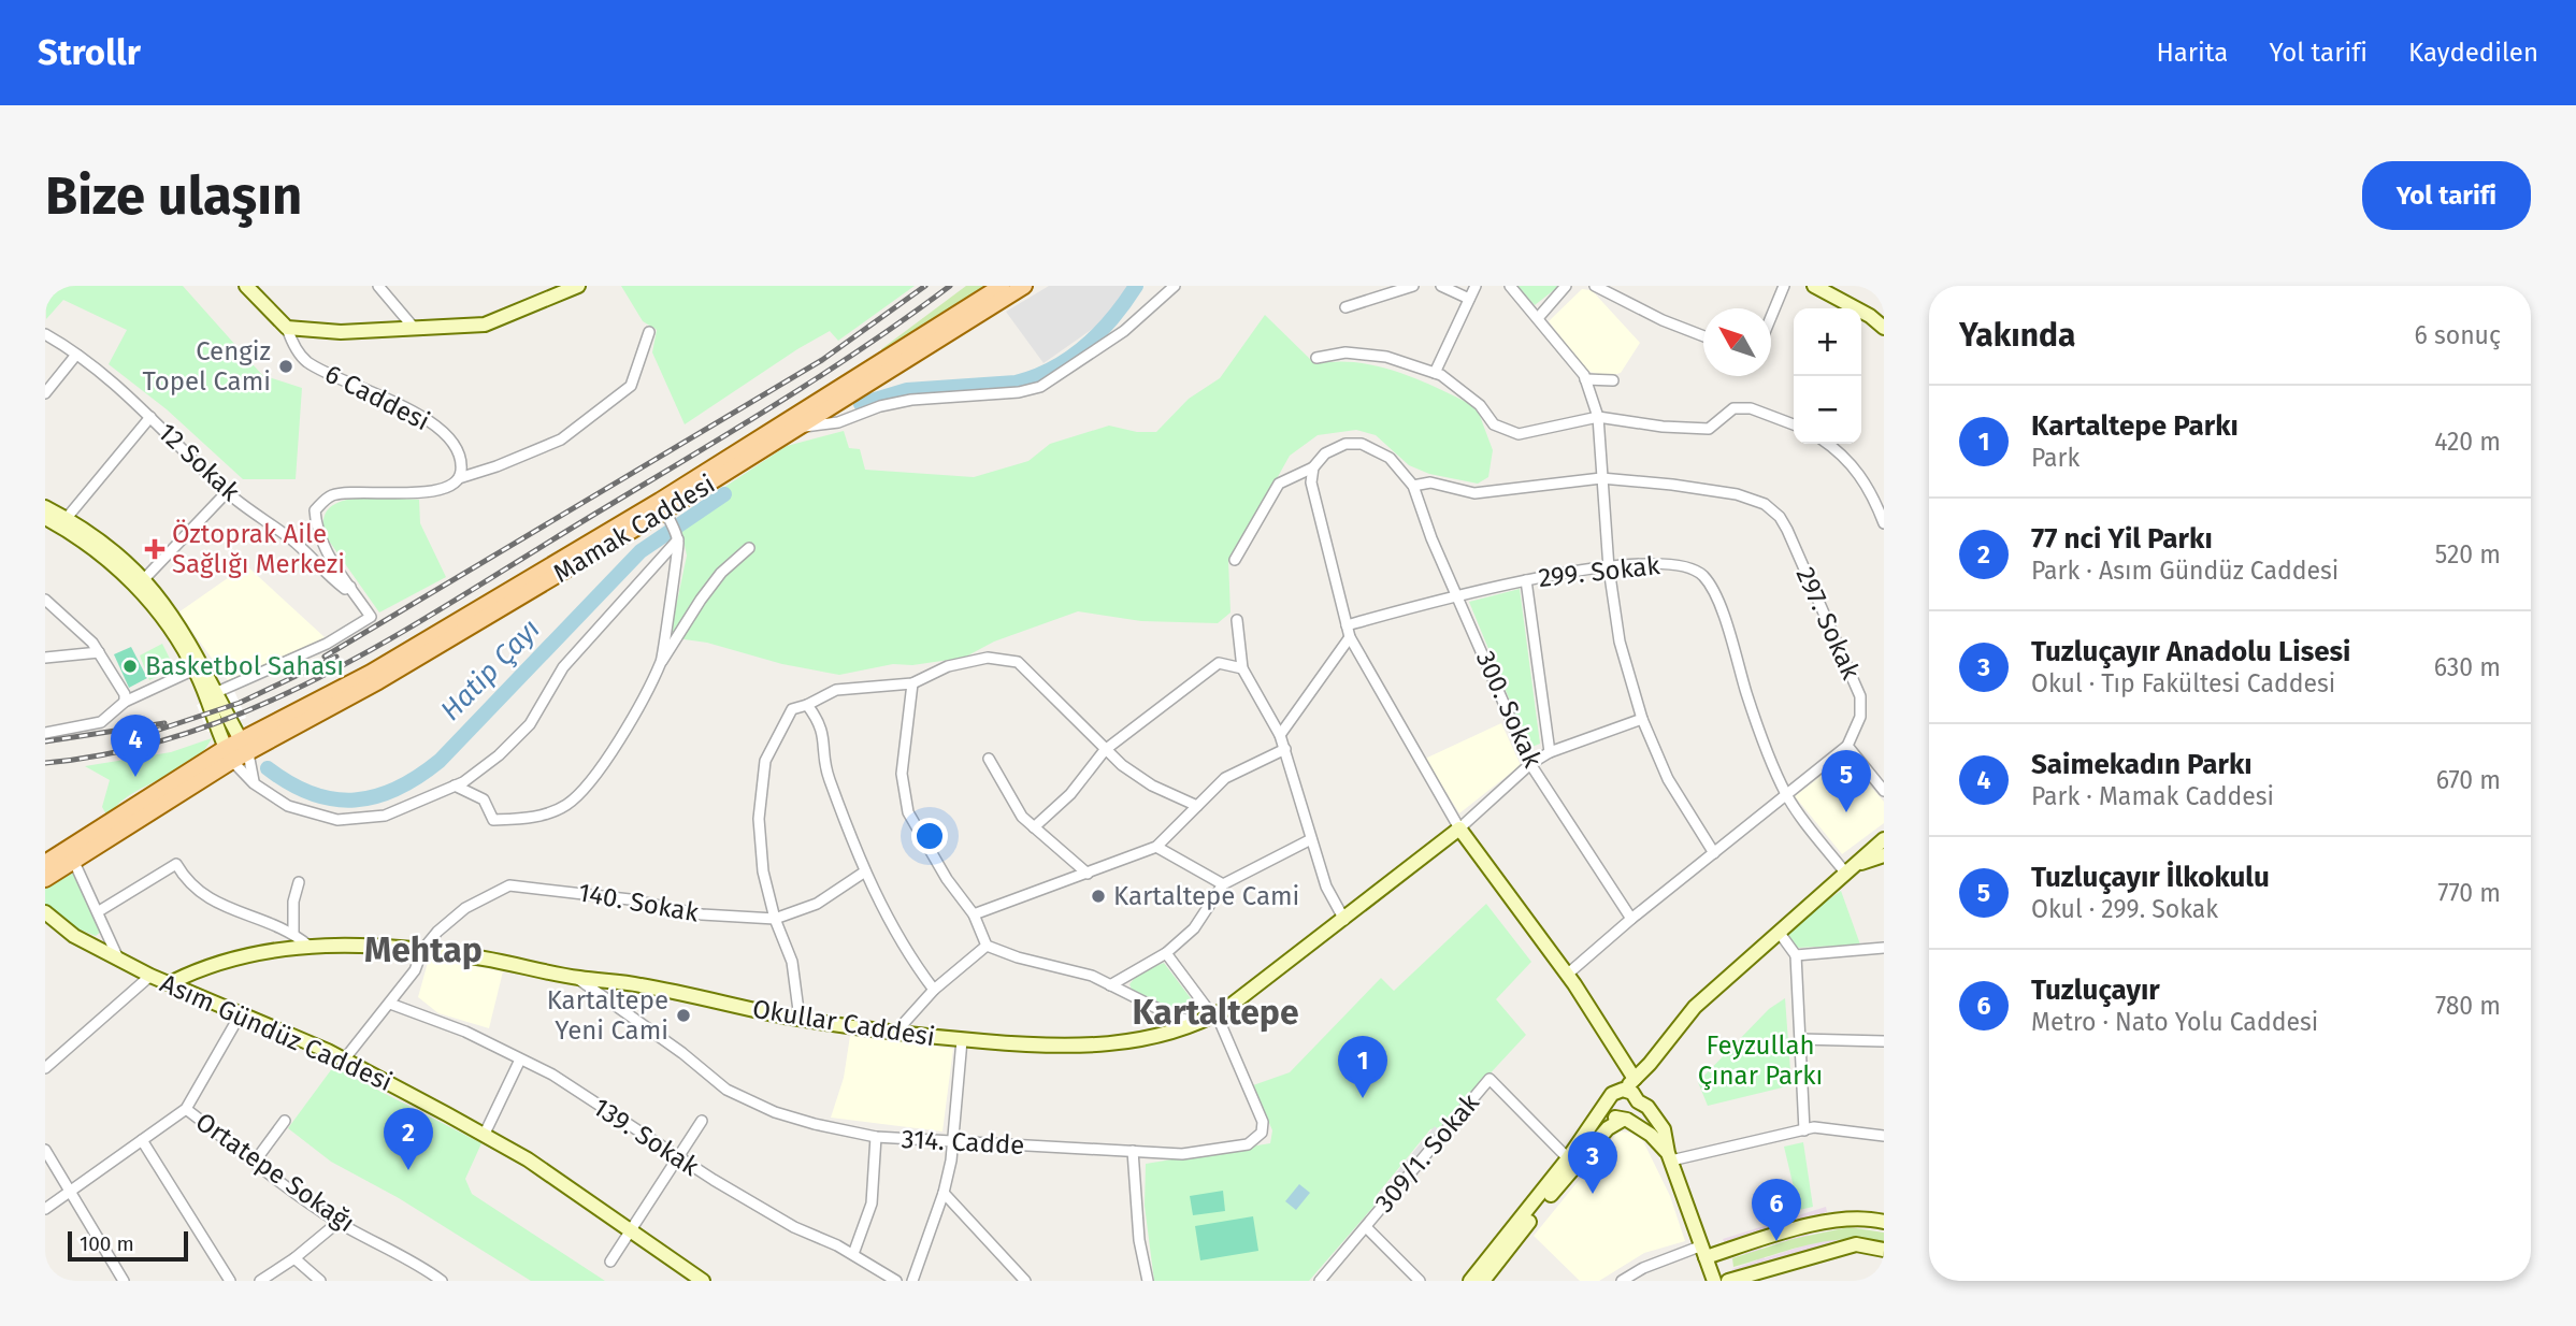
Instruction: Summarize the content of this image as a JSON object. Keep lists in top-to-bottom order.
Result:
{
  "streets": {
    "main road": ["Mamak Caddesi"],
    "street": [
      "6 Caddesi",
      "12 Sokak",
      "299. Sokak",
      "297. Sokak",
      "300. Sokak",
      "140. Sokak",
      "Okullar Caddesi",
      "Asım Gündüz Caddesi",
      "139. Sokak",
      "314. Cadde",
      "309/1. Sokak",
      "Ortatepe Sokağı"
    ]
  },
  "crossings": [
    ["299. Sokak", "300. Sokak"],
    ["297. Sokak", "300. Sokak"],
    ["140. Sokak", "Okullar Caddesi"],
    ["140. Sokak", "Asım Gündüz Caddesi"],
    ["140. Sokak", "139. Sokak"],
    ["Okullar Caddesi", "Asım Gündüz Caddesi"],
    ["Okullar Caddesi", "314. Cadde"]
  ],
  "districts": ["Mehtap", "Kartaltepe"],
  "water": ["Hatip Çayı"],
  "parks": ["Feyzullah Çınar Parkı"],
  "places": {
    "other": [
      "Cengiz Topel Cami",
      "Basketbol Sahası",
      "Kartaltepe Cami",
      "Kartaltepe Yeni Cami"
    ],
    "health": ["Öztoprak Aile Sağlığı Merkezi"]
  },
  "scale_bar": "100 m",
  "north": "top left",
  "page": {
    "header": "Strollr",
    "nav": ["Harita", "Yol tarifi", "Kaydedilen"],
    "buttons": "Yol tarifi",
    "title": "Bize ulaşın",
    "heading": ["Yakında", "6 sonuç"],
    "map_buttons": ["+", "−"],
    "list": [
      {
        "mark": "1",
        "name": "Kartaltepe Parkı",
        "note": "Park",
        "value": "420 m"
      },
      {
        "mark": "2",
        "name": "77 nci Yil Parkı",
        "note": "Park · Asım Gündüz Caddesi",
        "value": "520 m"
      },
      {
        "mark": "3",
        "name": "Tuzluçayır Anadolu Lisesi",
        "note": "Okul · Tıp Fakültesi Caddesi",
        "value": "630 m"
      },
      {
        "mark": "4",
        "name": "Saimekadın Parkı",
        "note": "Park · Mamak Caddesi",
        "value": "670 m"
      },
      {
        "mark": "5",
        "name": "Tuzluçayır İlkokulu",
        "note": "Okul · 299. Sokak",
        "value": "770 m"
      },
      {
        "mark": "6",
        "name": "Tuzluçayır",
        "note": "Metro · Nato Yolu Caddesi",
        "value": "780 m"
      }
    ],
    "pins": [
      "4",
      "5",
      "1",
      "2",
      "3",
      "6"
    ],
    "scale": "100 m"
  }
}
